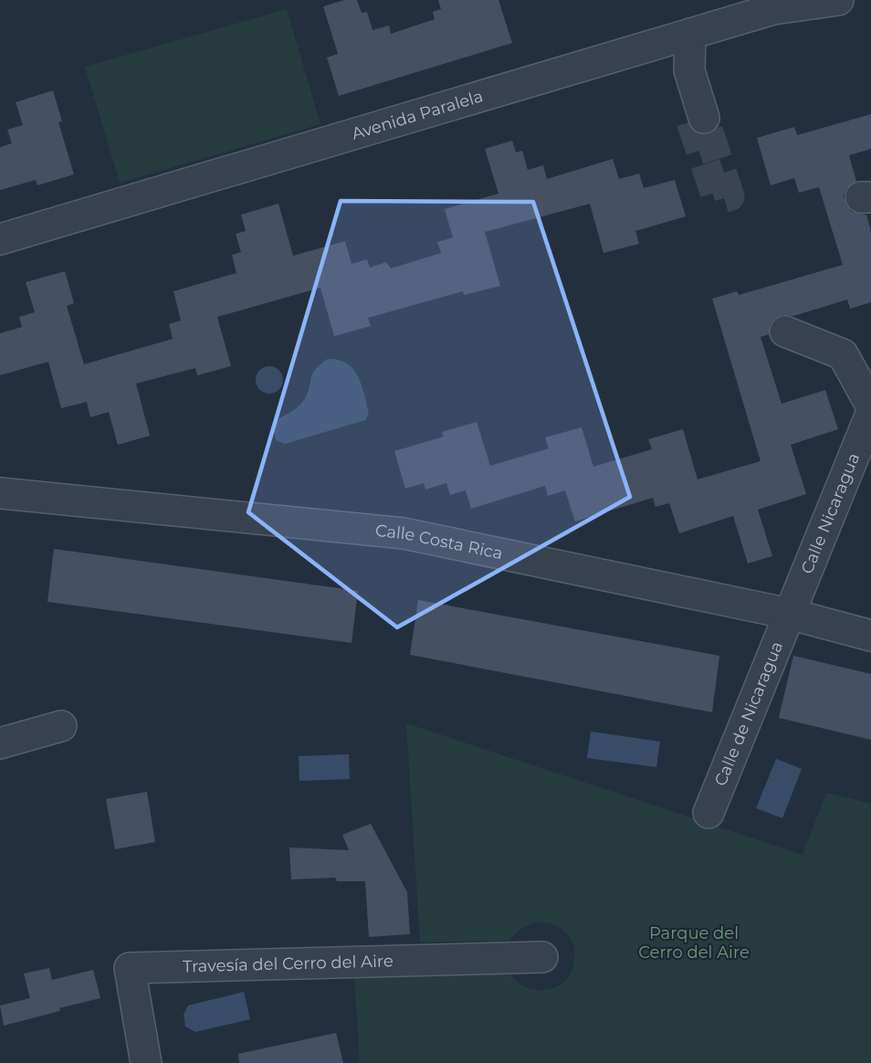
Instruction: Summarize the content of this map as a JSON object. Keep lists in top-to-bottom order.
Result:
{
  "streets": {
    "street": [
      "Avenida Paralela",
      "Calle Nicaragua",
      "Calle Costa Rica",
      "Calle de Nicaragua",
      "Travesía del Cerro del Aire"
    ]
  },
  "crossings": [
    ["Calle Nicaragua", "Calle Costa Rica"],
    ["Calle Nicaragua", "Calle de Nicaragua"],
    ["Calle Costa Rica", "Calle de Nicaragua"]
  ],
  "parks": ["Parque del Cerro del Aire"]
}
